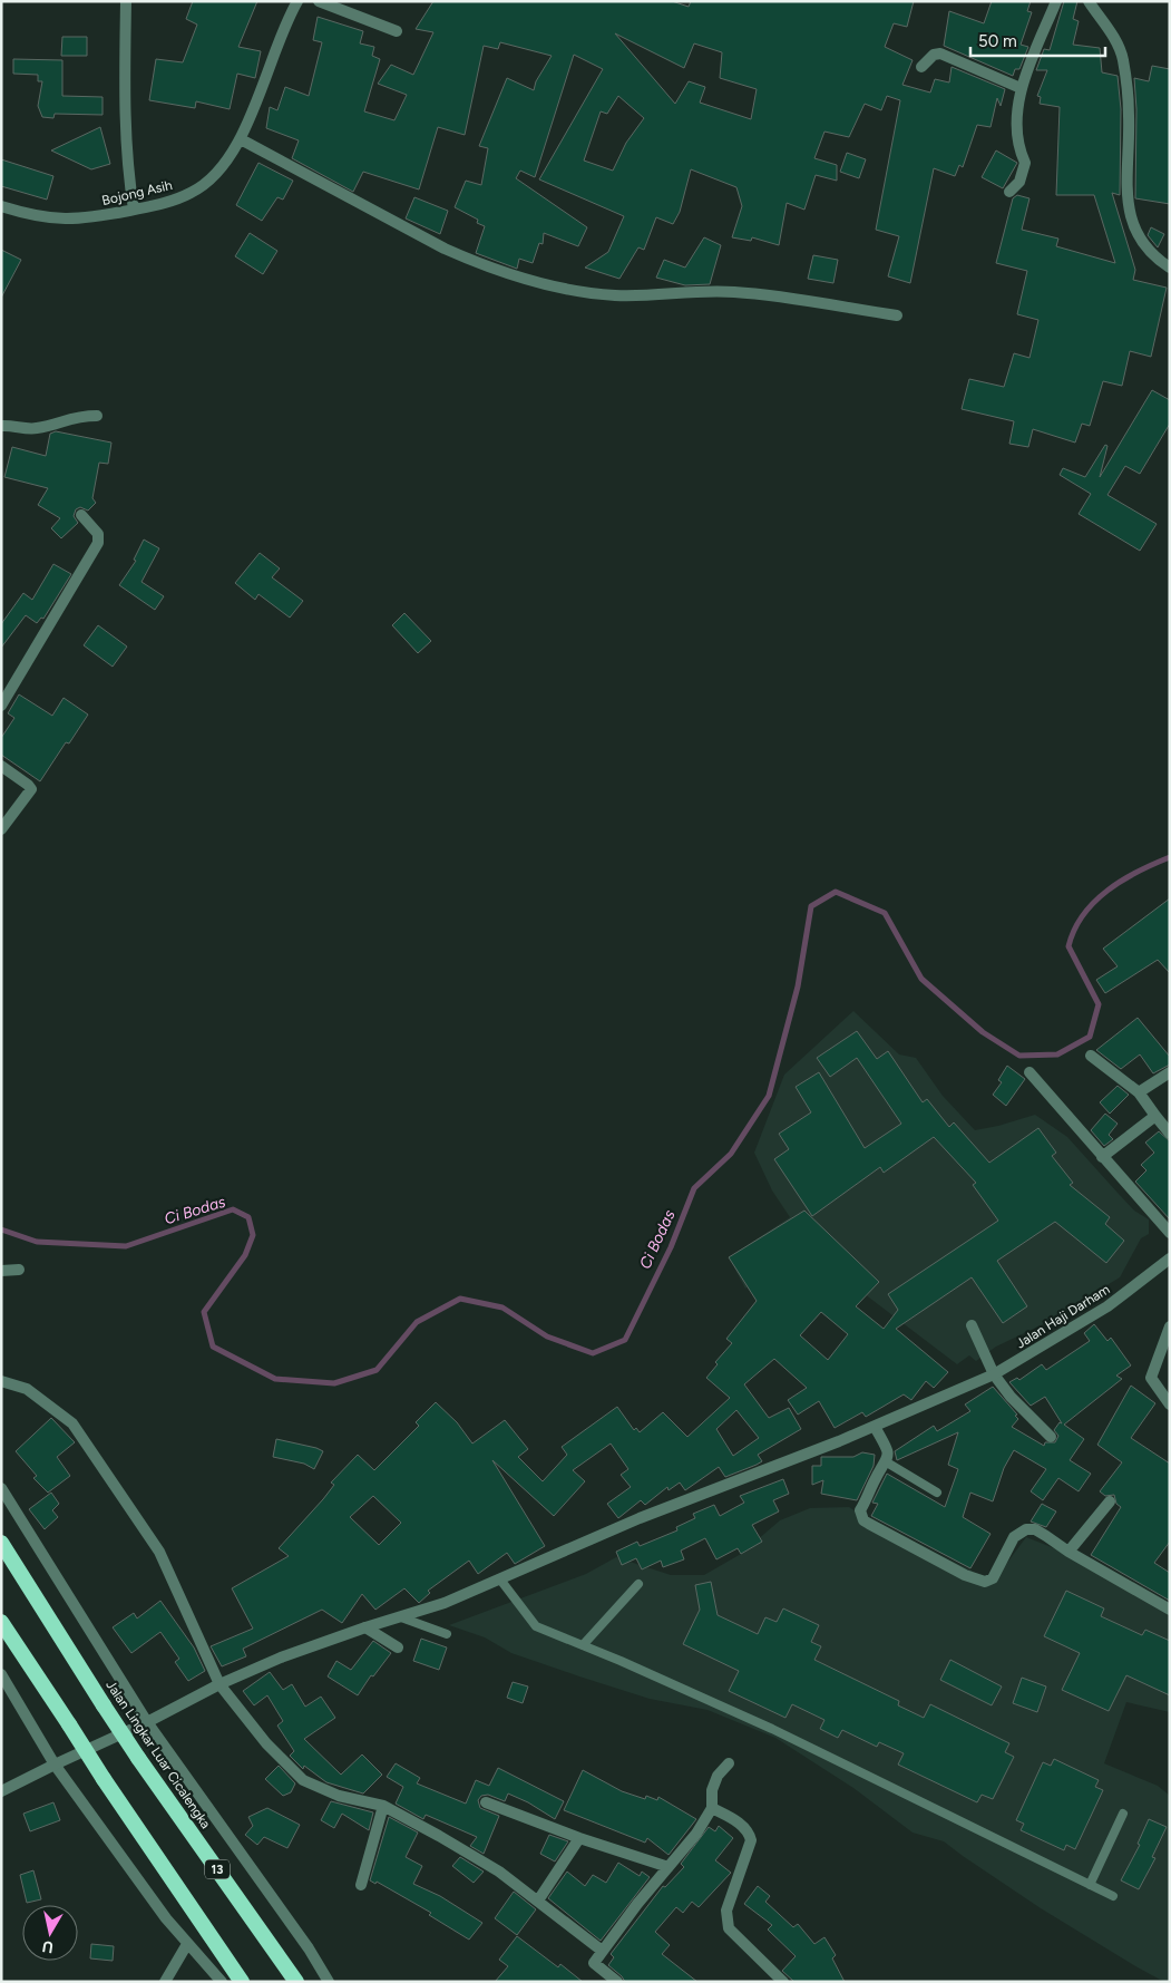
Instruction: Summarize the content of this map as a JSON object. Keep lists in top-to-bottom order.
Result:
{
  "streets": {
    "highway": ["Jalan Lingkar Luar Cicalengka", "13"],
    "street": ["Bojong Asih", "Jalan Haji Darham"]
  },
  "water": ["Ci Bodas"],
  "scale_bar": "50 m",
  "north": "bottom"
}
